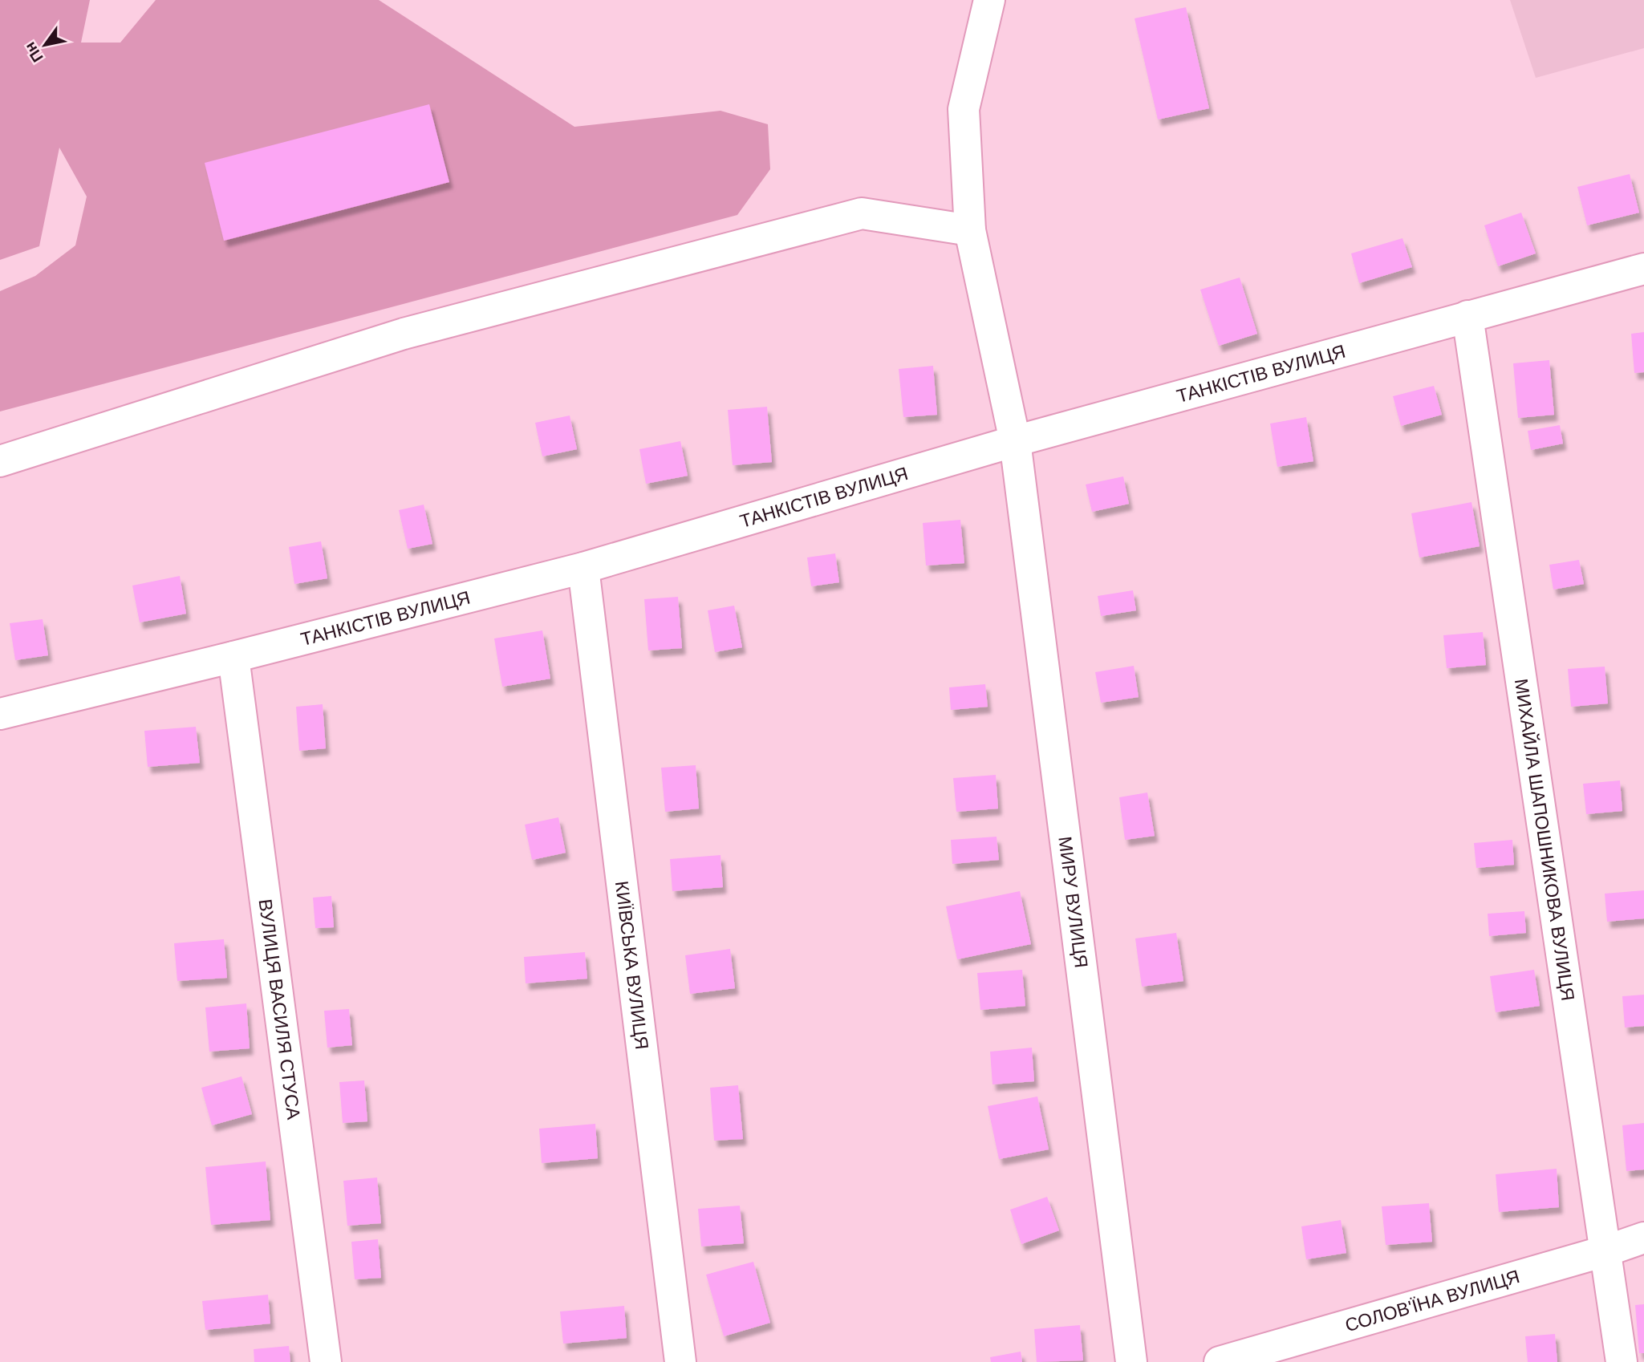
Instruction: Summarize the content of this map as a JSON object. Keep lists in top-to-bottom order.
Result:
{
  "streets": {
    "street": [
      "ТАНКІСТІВ ВУЛИЦЯ",
      "МИХАЙЛА ШАПОШНИКОВА ВУЛИЦЯ",
      "МИРУ ВУЛИЦЯ",
      "КИЇВСЬКА ВУЛИЦЯ",
      "ВУЛИЦЯ ВАСИЛЯ СТУСА",
      "СОЛОВ'ЇНА ВУЛИЦЯ"
    ]
  },
  "crossings": [
    ["ТАНКІСТІВ ВУЛИЦЯ", "МИХАЙЛА ШАПОШНИКОВА ВУЛИЦЯ"],
    ["ТАНКІСТІВ ВУЛИЦЯ", "МИРУ ВУЛИЦЯ"],
    ["ТАНКІСТІВ ВУЛИЦЯ", "КИЇВСЬКА ВУЛИЦЯ"],
    ["ТАНКІСТІВ ВУЛИЦЯ", "ВУЛИЦЯ ВАСИЛЯ СТУСА"],
    ["МИХАЙЛА ШАПОШНИКОВА ВУЛИЦЯ", "СОЛОВ'ЇНА ВУЛИЦЯ"]
  ],
  "north": "bottom left"
}
